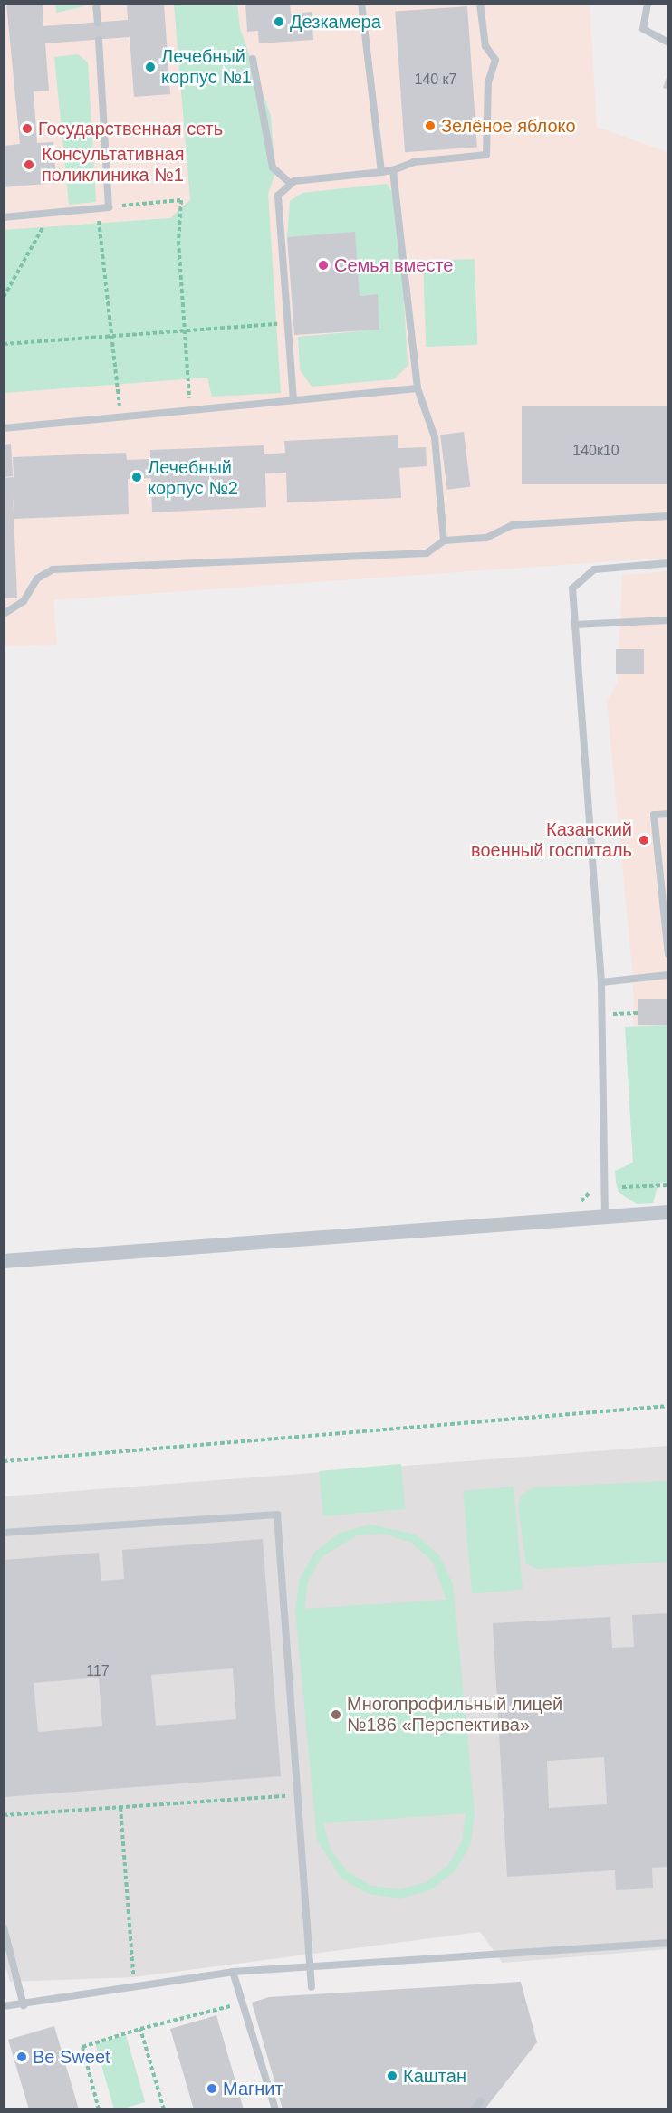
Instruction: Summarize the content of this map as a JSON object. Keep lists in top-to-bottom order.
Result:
{
  "places": [
    "Дезкамера",
    "Лечебный корпус №1",
    "Зелёное яблоко",
    "Государственная сеть",
    "Консультативная поликлиника №1",
    "Семья вместе",
    "Лечебный корпус №2",
    "Казанский военный госпиталь",
    "Многопрофильный лицей №186 «Перспектива»",
    "Be Sweet",
    "Каштан",
    "Магнит"
  ],
  "house_numbers": ["140 к7", "140к10", "117"]
}
